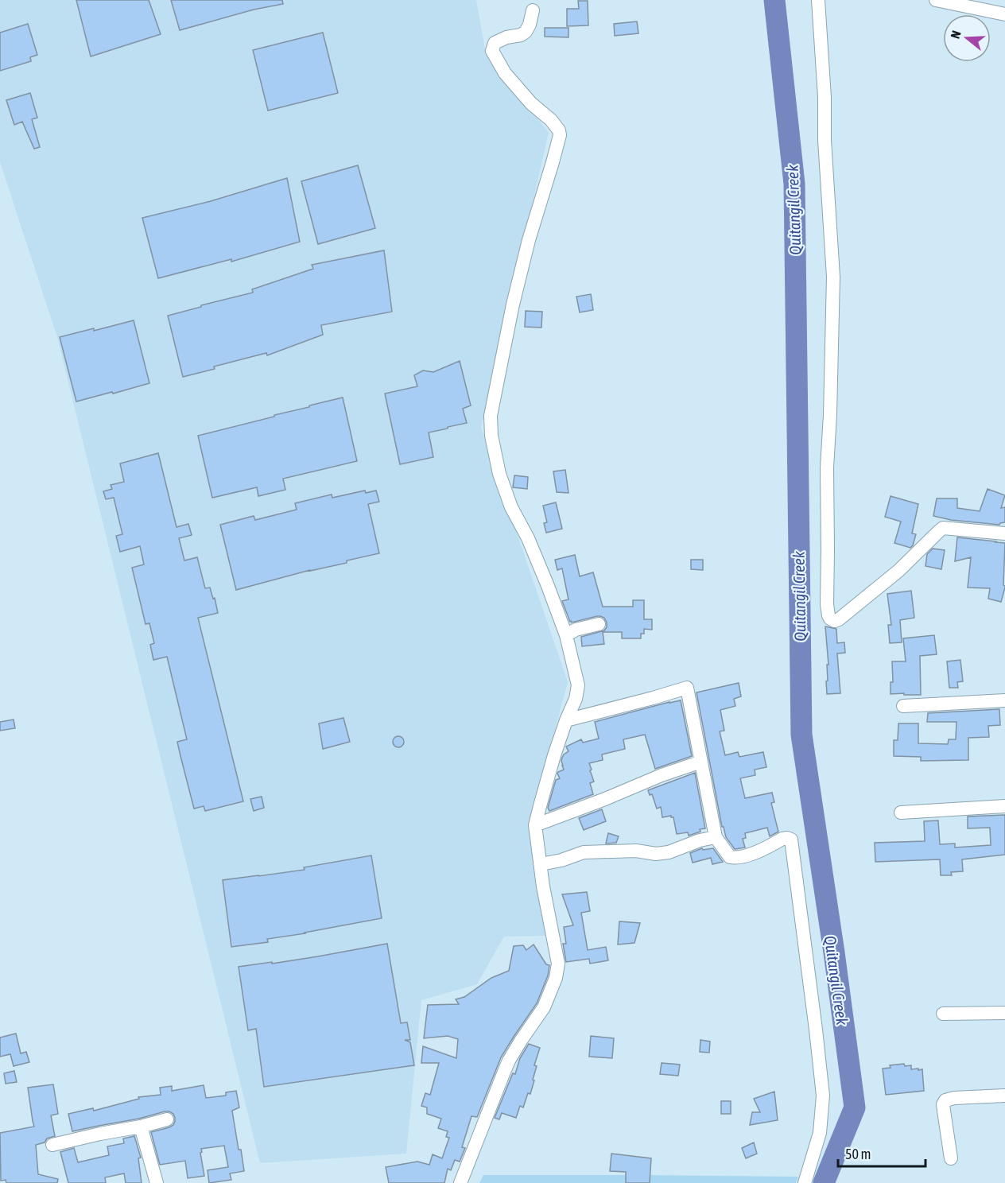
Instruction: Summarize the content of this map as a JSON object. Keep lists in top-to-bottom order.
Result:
{
  "water": ["Quitangil Creek"],
  "scale_bar": "50 m",
  "north": "left"
}
